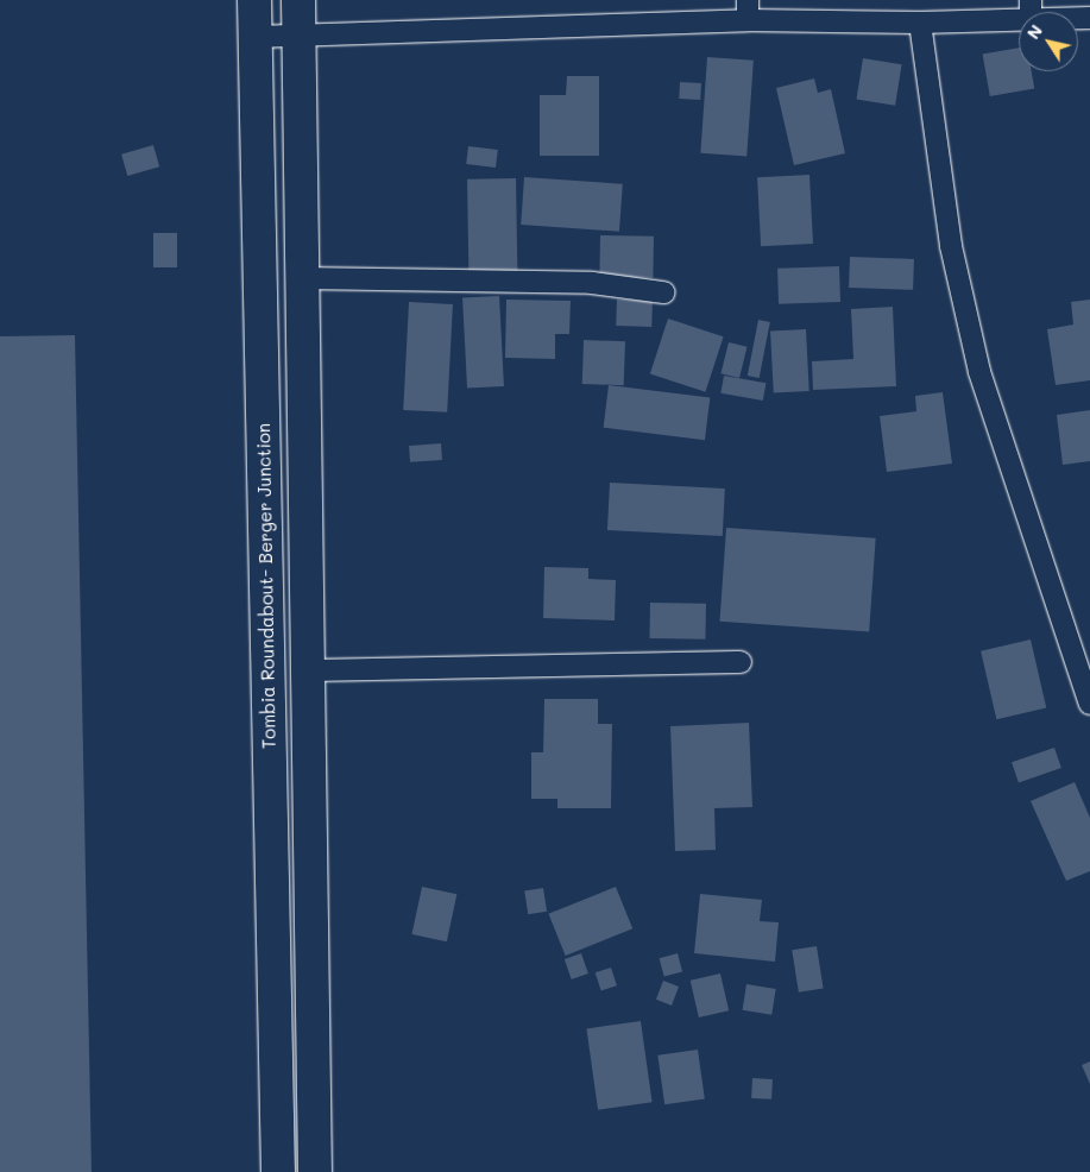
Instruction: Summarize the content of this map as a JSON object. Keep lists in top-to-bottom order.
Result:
{
  "streets": {
    "main road": ["Tombia Roundabout- Berger Junction"]
  },
  "north": "top left"
}
